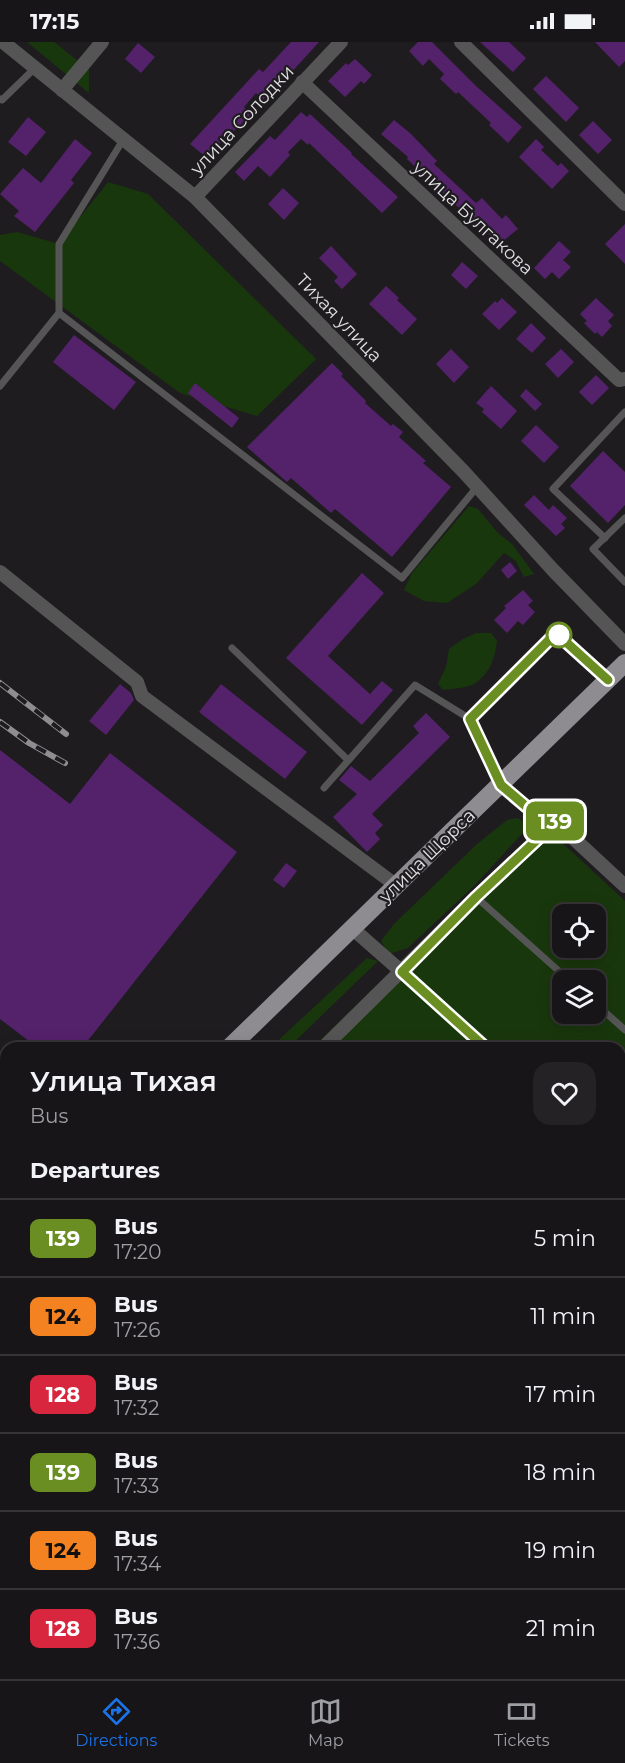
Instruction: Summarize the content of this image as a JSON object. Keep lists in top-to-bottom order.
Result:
{
  "streets": {
    "main road": ["улица Щорса"],
    "street": ["улица Солодки", "улица Булгакова", "Тихая улица"]
  },
  "crossings": [
    ["улица Солодки", "улица Булгакова"],
    ["улица Солодки", "Тихая улица"]
  ],
  "lines": ["bus line 139"],
  "page": {
    "status": "17:15",
    "on_map": "139",
    "heading": [
      ["Улица Тихая", "Bus"],
      "Departures"
    ],
    "list": [
      {
        "mark": "139",
        "name": "Bus",
        "note": "17:20",
        "value": "5 min"
      },
      {
        "mark": "124",
        "name": "Bus",
        "note": "17:26",
        "value": "11 min"
      },
      {
        "mark": "128",
        "name": "Bus",
        "note": "17:32",
        "value": "17 min"
      },
      {
        "mark": "139",
        "name": "Bus",
        "note": "17:33",
        "value": "18 min"
      },
      {
        "mark": "124",
        "name": "Bus",
        "note": "17:34",
        "value": "19 min"
      },
      {
        "mark": "128",
        "name": "Bus",
        "note": "17:36",
        "value": "21 min"
      }
    ],
    "tabs": ["Directions", "Map", "Tickets"]
  }
}
